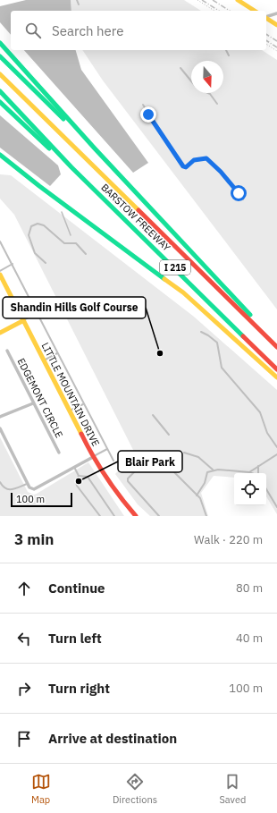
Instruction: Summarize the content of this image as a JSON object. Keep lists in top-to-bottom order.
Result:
{
  "streets": {
    "main road": ["BARSTOW FREEWAY", "I 215", "LITTLE MOUNTAIN DRIVE"],
    "street": ["EDGEMONT CIRCLE"]
  },
  "places": ["Shandin Hills Golf Course", "Blair Park"],
  "scale_bar": "100 m",
  "north": "bottom",
  "page": {
    "search": "Search here",
    "scale": "100 m",
    "heading": ["3 min", "Walk · 220 m"],
    "list": [
      ["Continue", "80 m"],
      ["Turn left", "40 m"],
      ["Turn right", "100 m"],
      "Arrive at destination"
    ],
    "nav": ["Map", "Directions", "Saved"]
  }
}
